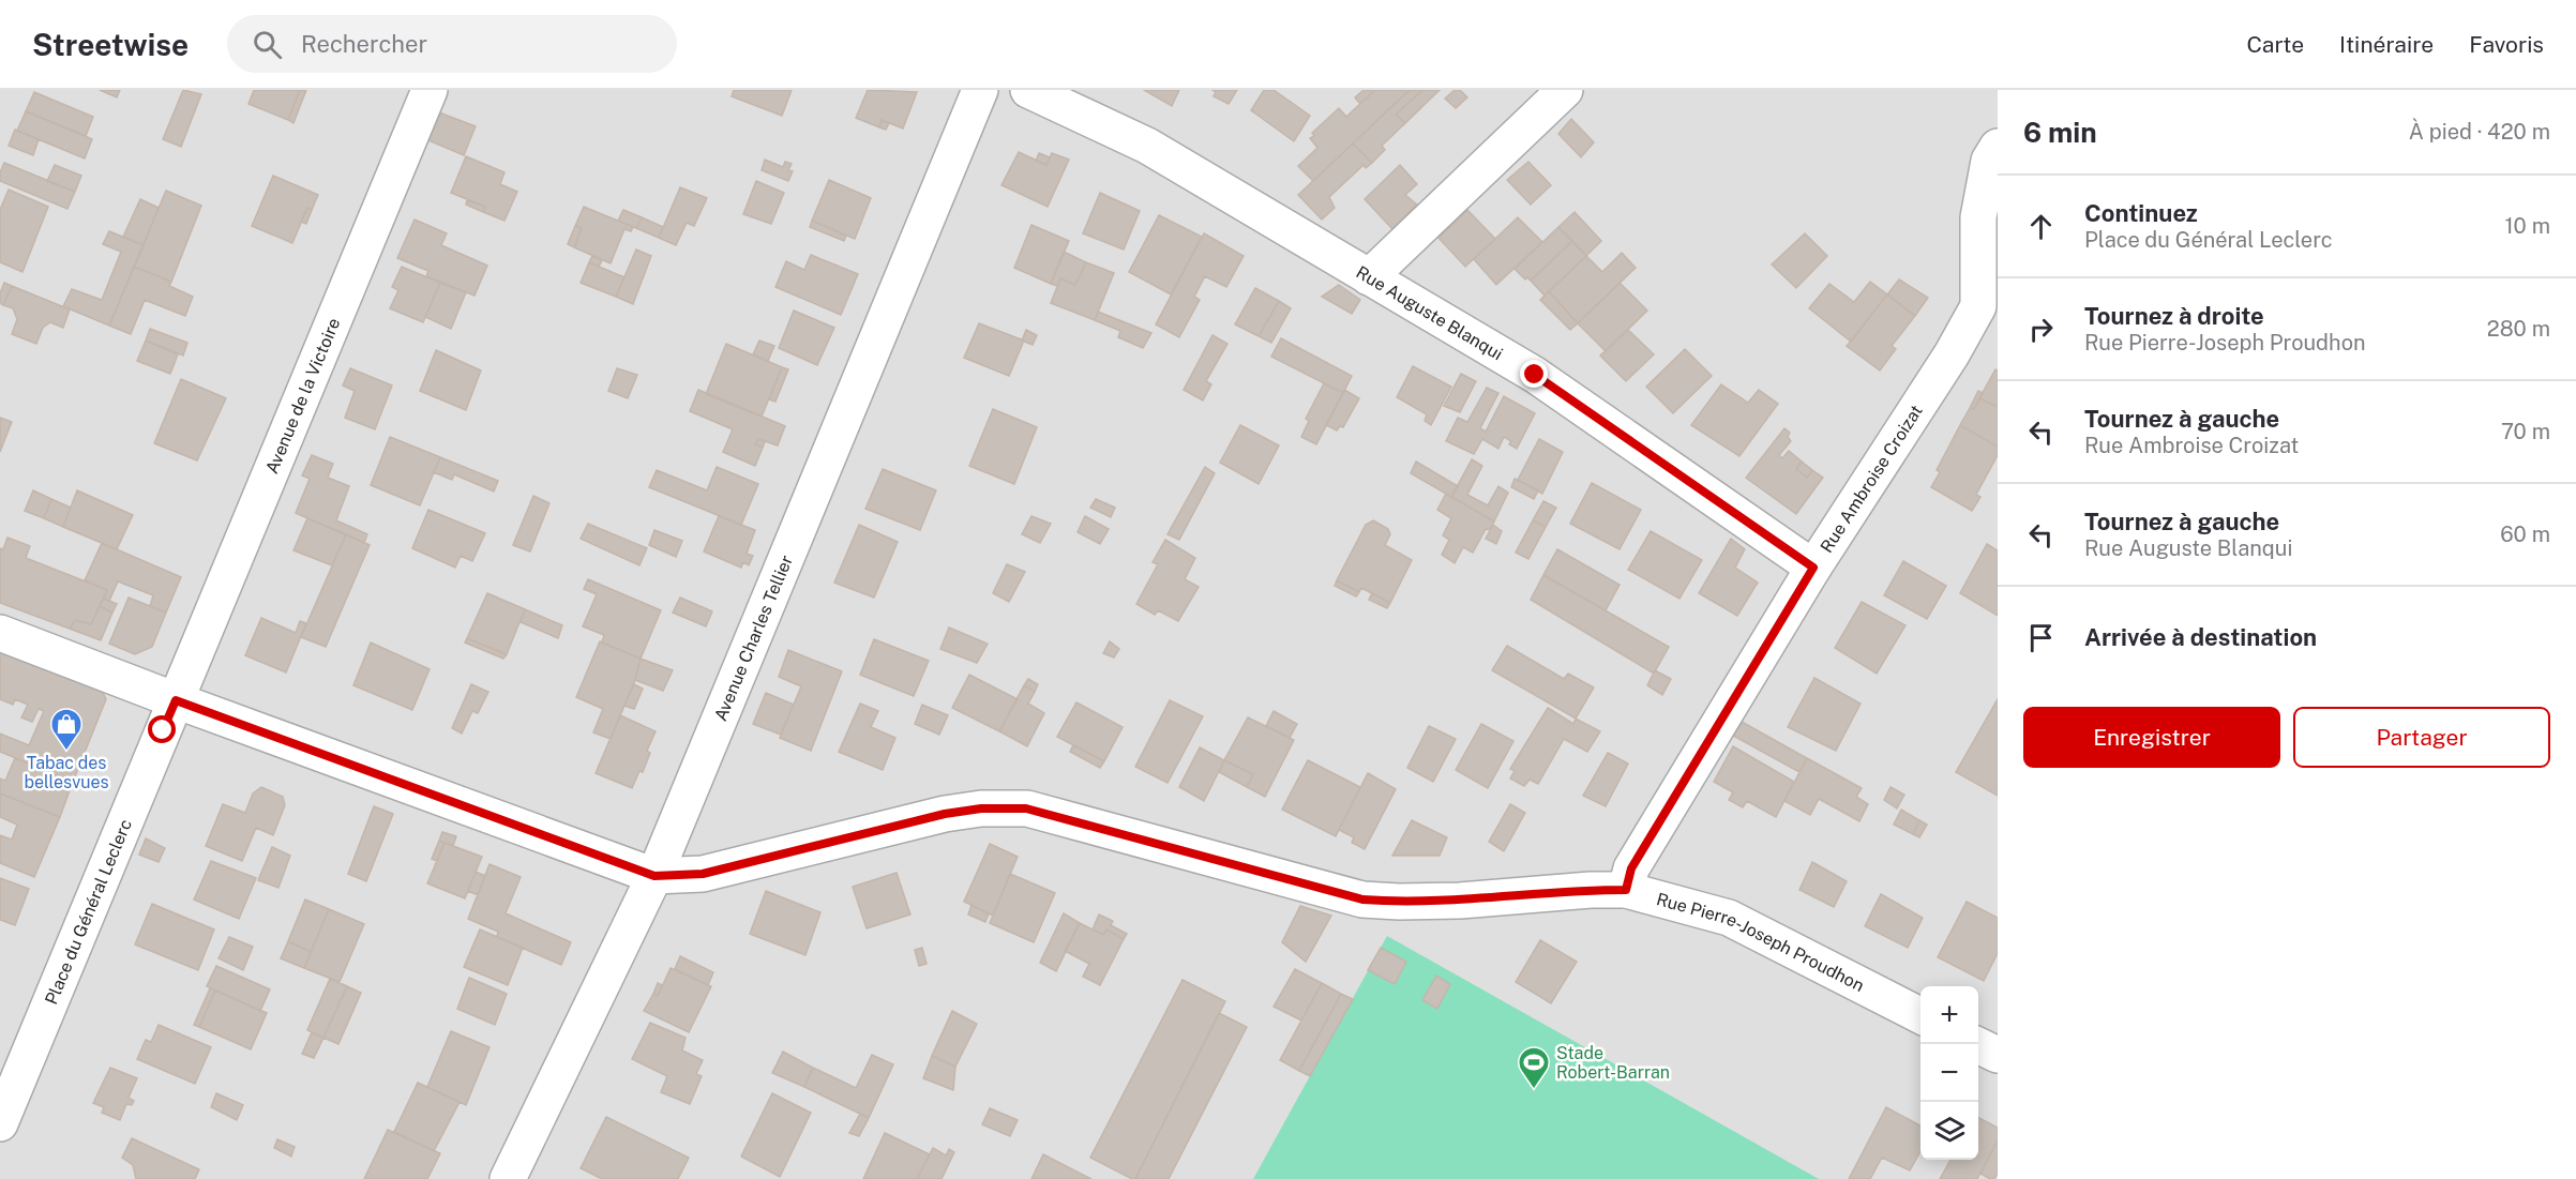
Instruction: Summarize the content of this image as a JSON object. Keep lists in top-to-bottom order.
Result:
{
  "streets": {
    "street": [
      "Rue Auguste Blanqui",
      "Avenue de la Victoire",
      "Rue Ambroise Croizat",
      "Avenue Charles Tellier",
      "Place du Général Leclerc",
      "Rue Pierre-Joseph Proudhon"
    ]
  },
  "crossings": [
    ["Rue Auguste Blanqui", "Rue Ambroise Croizat"],
    ["Avenue de la Victoire", "Place du Général Leclerc"],
    ["Avenue de la Victoire", "Rue Pierre-Joseph Proudhon"],
    ["Rue Ambroise Croizat", "Rue Pierre-Joseph Proudhon"],
    ["Avenue Charles Tellier", "Rue Pierre-Joseph Proudhon"],
    ["Place du Général Leclerc", "Rue Pierre-Joseph Proudhon"]
  ],
  "places": {
    "shop": ["Tabac des bellesvues"],
    "sports": ["Stade Robert-Barran"]
  },
  "page": {
    "header": "Streetwise",
    "search": "Rechercher",
    "nav": ["Carte", "Itinéraire", "Favoris"],
    "heading": ["6 min", "À pied · 420 m"],
    "list": [
      ["Continuez", "Place du Général Leclerc", "10 m"],
      ["Tournez à droite", "Rue Pierre-Joseph Proudhon", "280 m"],
      ["Tournez à gauche", "Rue Ambroise Croizat", "70 m"],
      ["Tournez à gauche", "Rue Auguste Blanqui", "60 m"],
      "Arrivée à destination"
    ],
    "buttons": ["Enregistrer", "Partager"],
    "map_buttons": ["+", "−"]
  }
}
